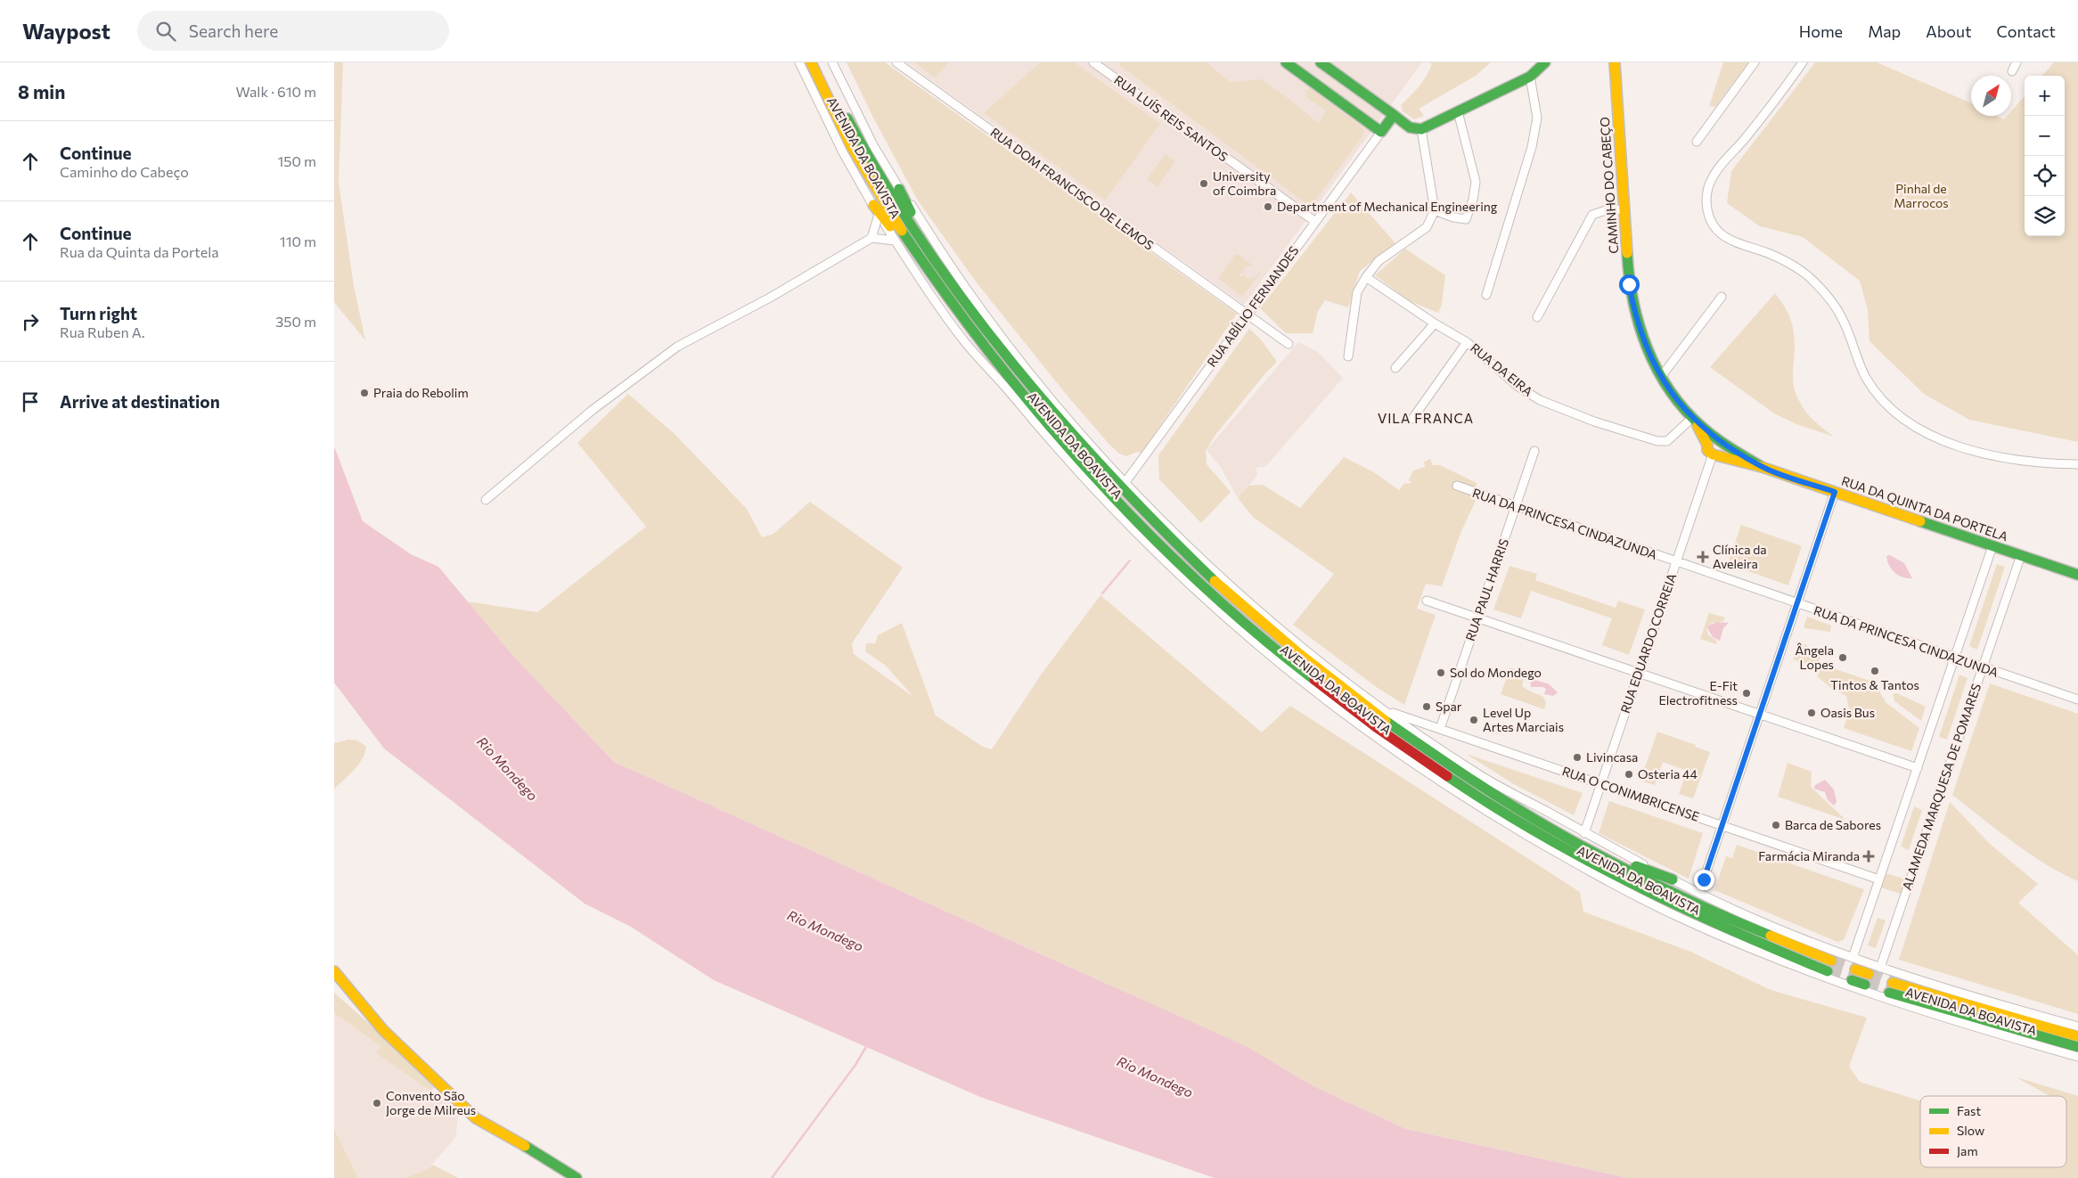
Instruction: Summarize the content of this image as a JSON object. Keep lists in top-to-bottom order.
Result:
{
  "streets": {
    "main road": ["AVENIDA DA BOAVISTA", "CAMINHO DO CABEÇO", "RUA DA QUINTA DA PORTELA"],
    "street": [
      "RUA LUÍS REIS SANTOS",
      "RUA DOM FRANCISCO DE LEMOS",
      "RUA ABÍLIO FERNANDES",
      "RUA DA EIRA",
      "RUA DA PRINCESA CINDAZUNDA",
      "RUA PAUL HARRIS",
      "RUA EDUARDO CORREIA",
      "ALAMEDA MARQUESA DE POMARES",
      "RUA O CONIMBRICENSE"
    ]
  },
  "crossings": [
    ["RUA LUÍS REIS SANTOS", "RUA ABÍLIO FERNANDES"],
    ["AVENIDA DA BOAVISTA", "RUA ABÍLIO FERNANDES"],
    ["AVENIDA DA BOAVISTA", "RUA EDUARDO CORREIA"],
    ["AVENIDA DA BOAVISTA", "ALAMEDA MARQUESA DE POMARES"],
    ["AVENIDA DA BOAVISTA", "RUA O CONIMBRICENSE"],
    ["CAMINHO DO CABEÇO", "RUA DA EIRA"],
    ["CAMINHO DO CABEÇO", "RUA DA QUINTA DA PORTELA"],
    ["CAMINHO DO CABEÇO", "RUA EDUARDO CORREIA"],
    ["RUA DOM FRANCISCO DE LEMOS", "RUA ABÍLIO FERNANDES"],
    ["RUA DA QUINTA DA PORTELA", "RUA EDUARDO CORREIA"],
    ["RUA DA QUINTA DA PORTELA", "ALAMEDA MARQUESA DE POMARES"],
    ["RUA DA PRINCESA CINDAZUNDA", "RUA PAUL HARRIS"],
    ["RUA DA PRINCESA CINDAZUNDA", "RUA EDUARDO CORREIA"],
    ["RUA DA PRINCESA CINDAZUNDA", "ALAMEDA MARQUESA DE POMARES"],
    ["RUA PAUL HARRIS", "RUA O CONIMBRICENSE"],
    ["RUA EDUARDO CORREIA", "RUA O CONIMBRICENSE"]
  ],
  "districts": ["VILA FRANCA"],
  "water": ["Rio Mondego"],
  "parks": ["Pinhal de Marrocos"],
  "places": {
    "other": [
      "University of Coimbra",
      "Department of Mechanical Engineering",
      "Praia do Rebolim",
      "Ângela Lopes",
      "Tintos & Tantos",
      "Sol do Mondego",
      "E-Fit Electrofitness",
      "Spar",
      "Oasis Bus",
      "Level Up Artes Marciais",
      "Livincasa",
      "Osteria 44",
      "Barca de Sabores",
      "Convento São Jorge de Milreus"
    ],
    "health": ["Clínica da Aveleira", "Farmácia Miranda"]
  },
  "legend": ["Fast", "Slow", "Jam"],
  "north": "top right",
  "page": {
    "header": "Waypost",
    "search": "Search here",
    "nav": [
      "Home",
      "Map",
      "About",
      "Contact"
    ],
    "heading": ["8 min", "Walk · 610 m"],
    "map_buttons": ["+", "−"],
    "list": [
      ["Continue", "Caminho do Cabeço", "150 m"],
      ["Continue", "Rua da Quinta da Portela", "110 m"],
      ["Turn right", "Rua Ruben A.", "350 m"],
      "Arrive at destination"
    ]
  }
}
